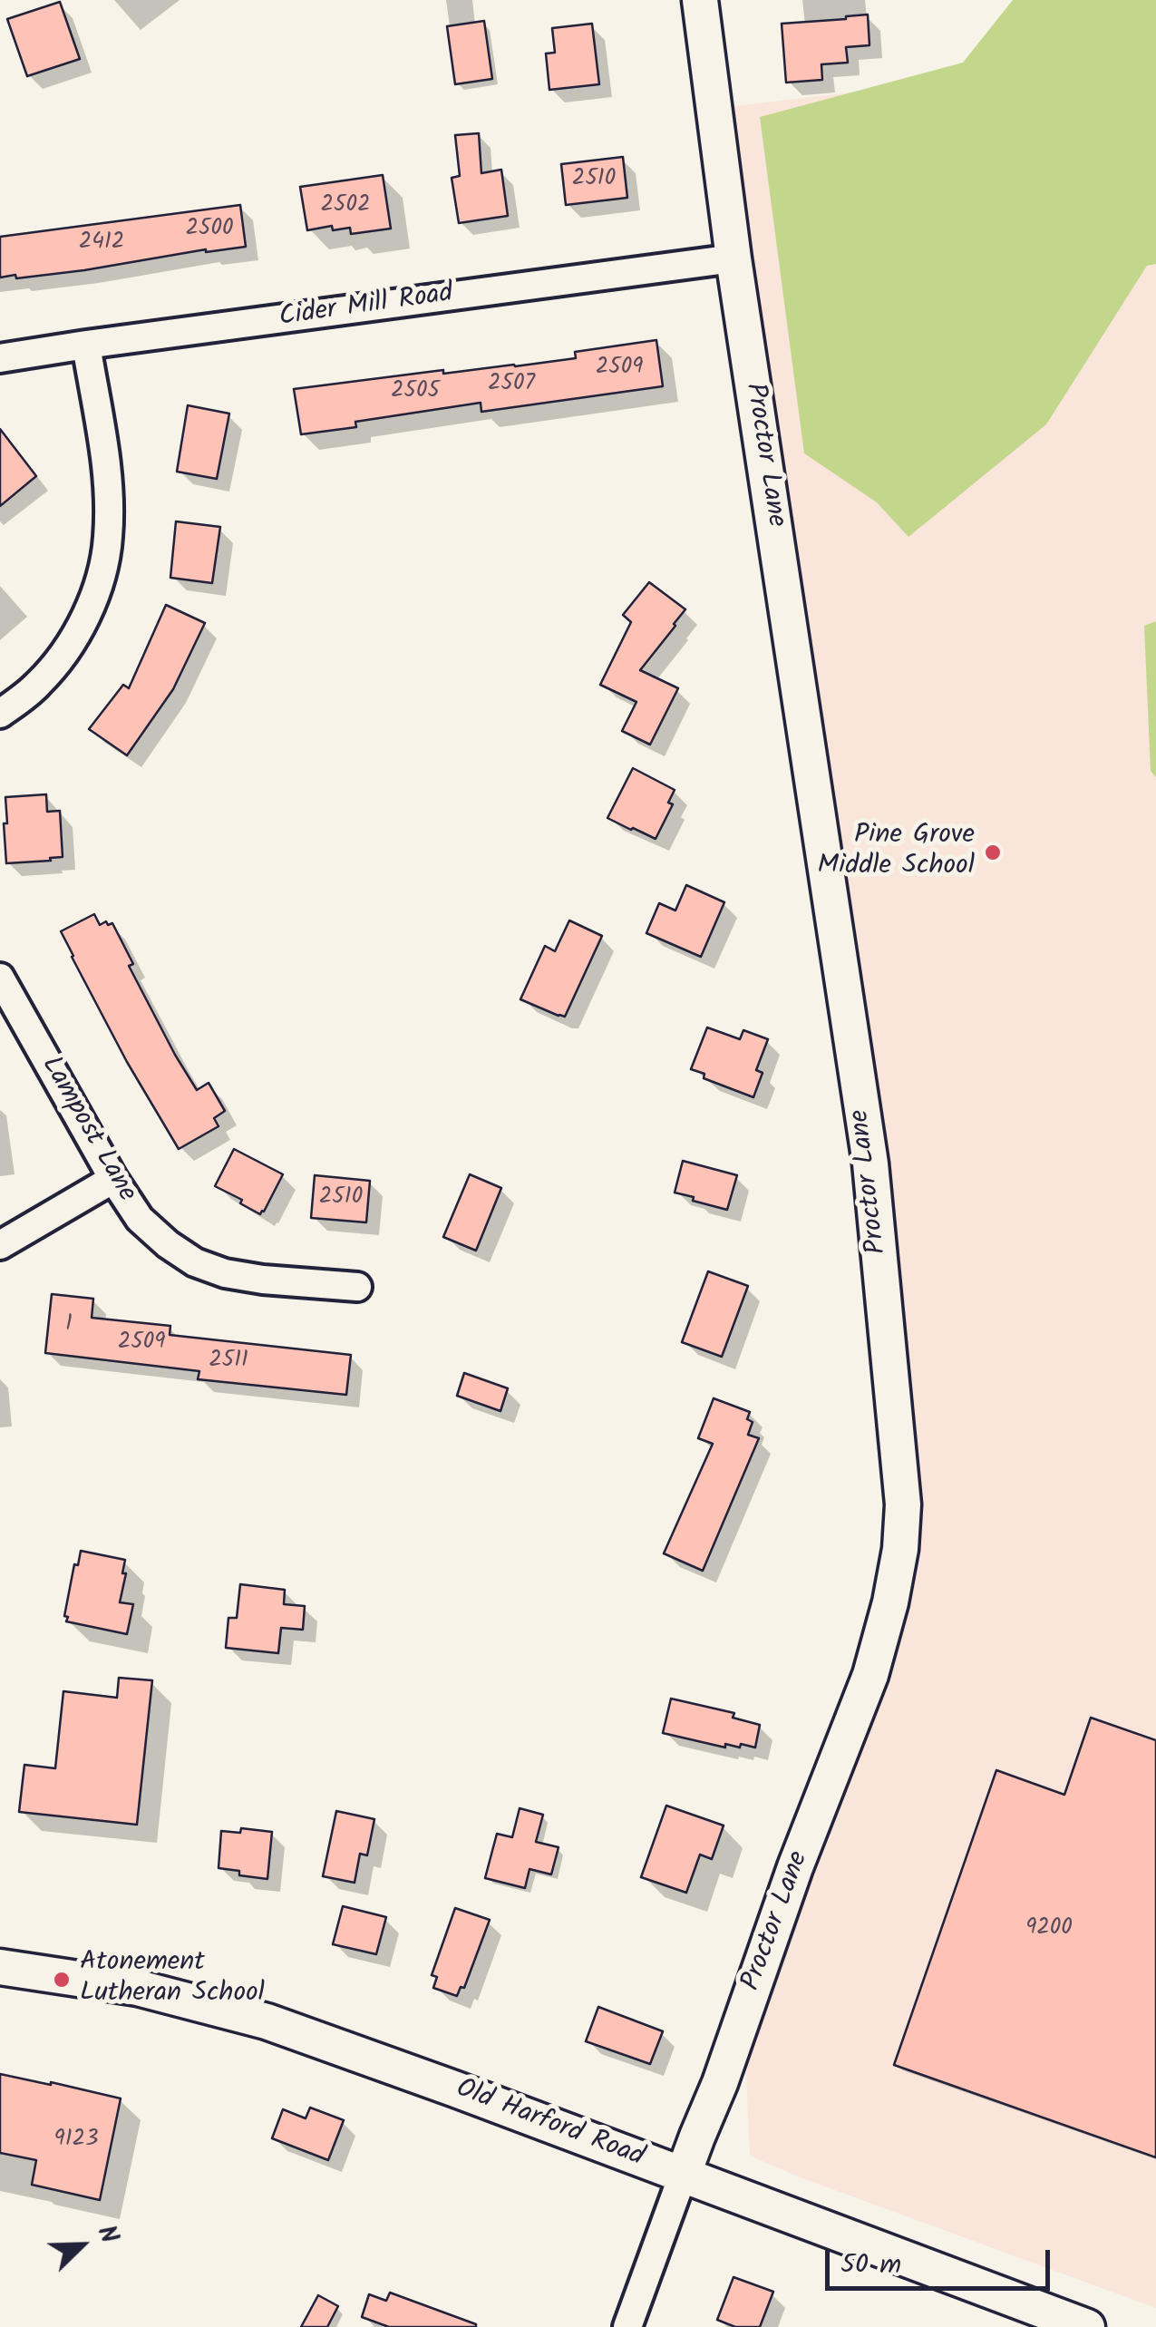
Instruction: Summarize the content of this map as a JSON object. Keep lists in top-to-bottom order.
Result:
{
  "streets": {
    "street": [
      "Cider Mill Road",
      "Proctor Lane",
      "Lampost Lane",
      "Old Harford Road"
    ]
  },
  "crossings": [
    ["Cider Mill Road", "Proctor Lane"],
    ["Proctor Lane", "Old Harford Road"]
  ],
  "places": ["Pine Grove Middle School", "Atonement Lutheran School"],
  "house_numbers": [
    "2510",
    "2502",
    "2500",
    "2412",
    "2509",
    "2507",
    "2505",
    "2510",
    "1",
    "2509",
    "2511",
    "9200",
    "9123"
  ],
  "scale_bar": "50 m",
  "north": "top right"
}
